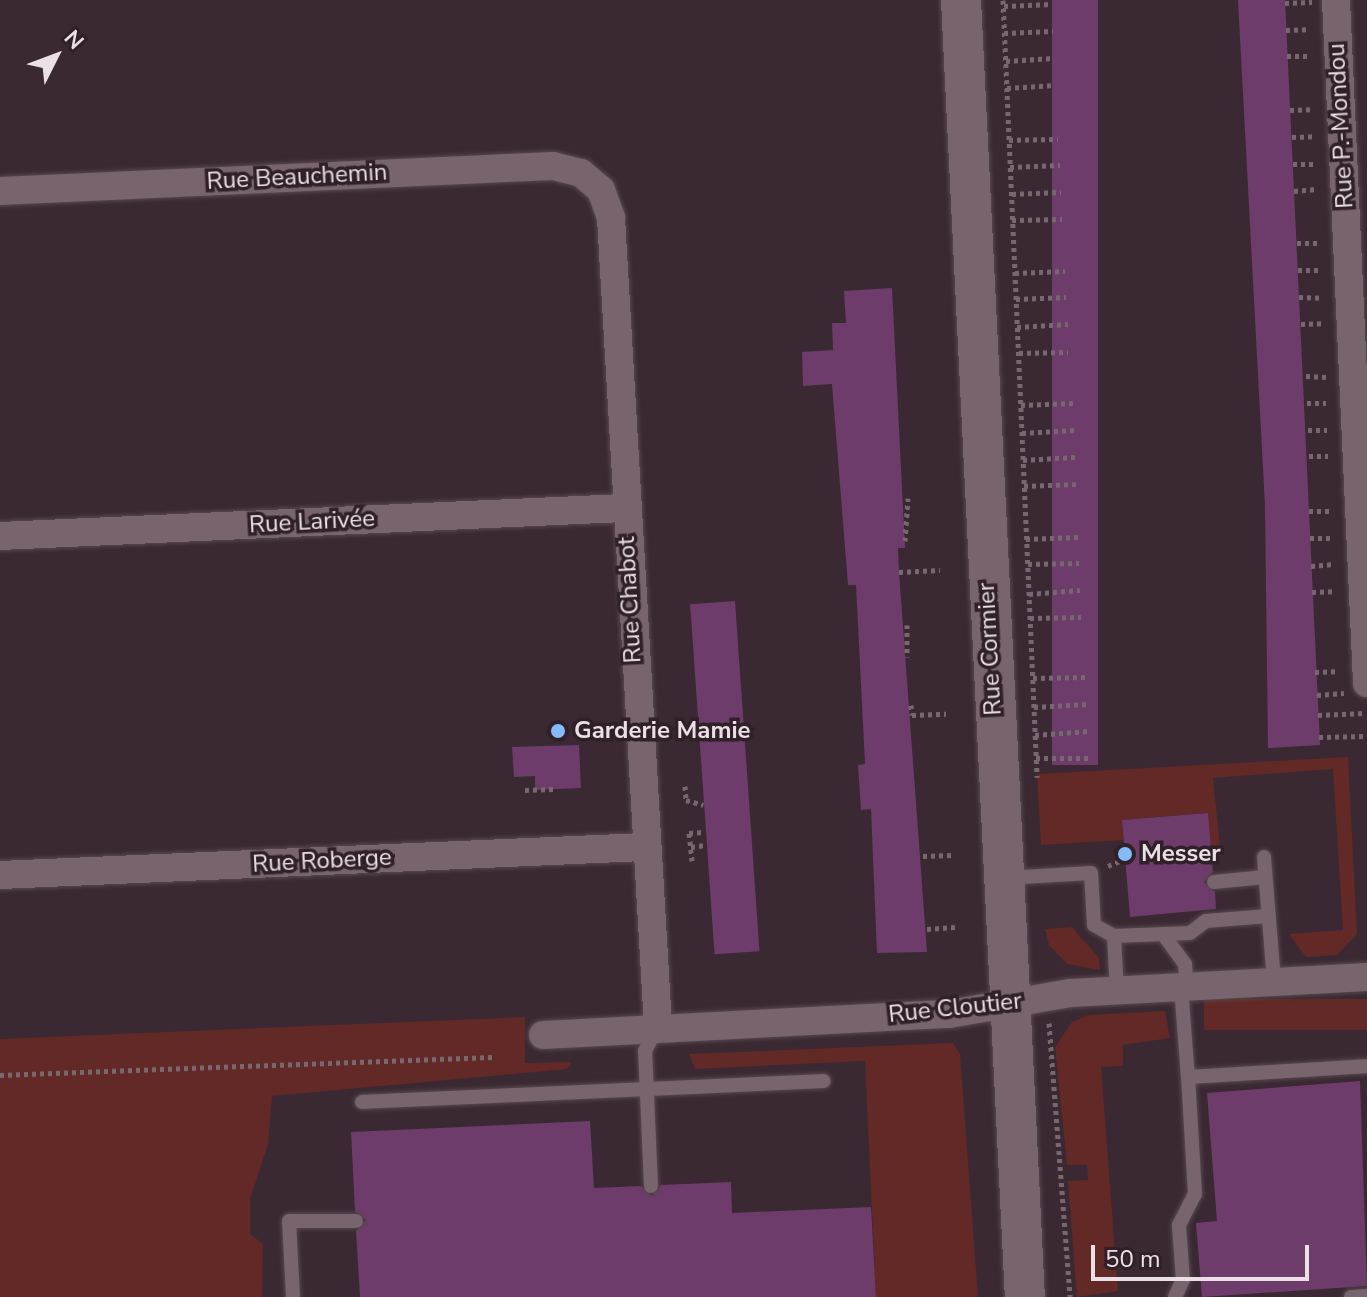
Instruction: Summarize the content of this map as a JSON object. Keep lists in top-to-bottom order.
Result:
{
  "streets": {
    "street": [
      "Rue P.-Mondou",
      "Rue Beauchemin",
      "Rue Larivée",
      "Rue Chabot",
      "Rue Cormier",
      "Rue Roberge",
      "Rue Cloutier"
    ]
  },
  "crossings": [
    ["Rue Beauchemin", "Rue Chabot"],
    ["Rue Larivée", "Rue Chabot"],
    ["Rue Chabot", "Rue Roberge"],
    ["Rue Chabot", "Rue Cloutier"],
    ["Rue Cormier", "Rue Cloutier"]
  ],
  "places": ["Garderie Mamie", "Messer"],
  "scale_bar": "50 m",
  "north": "top right"
}
